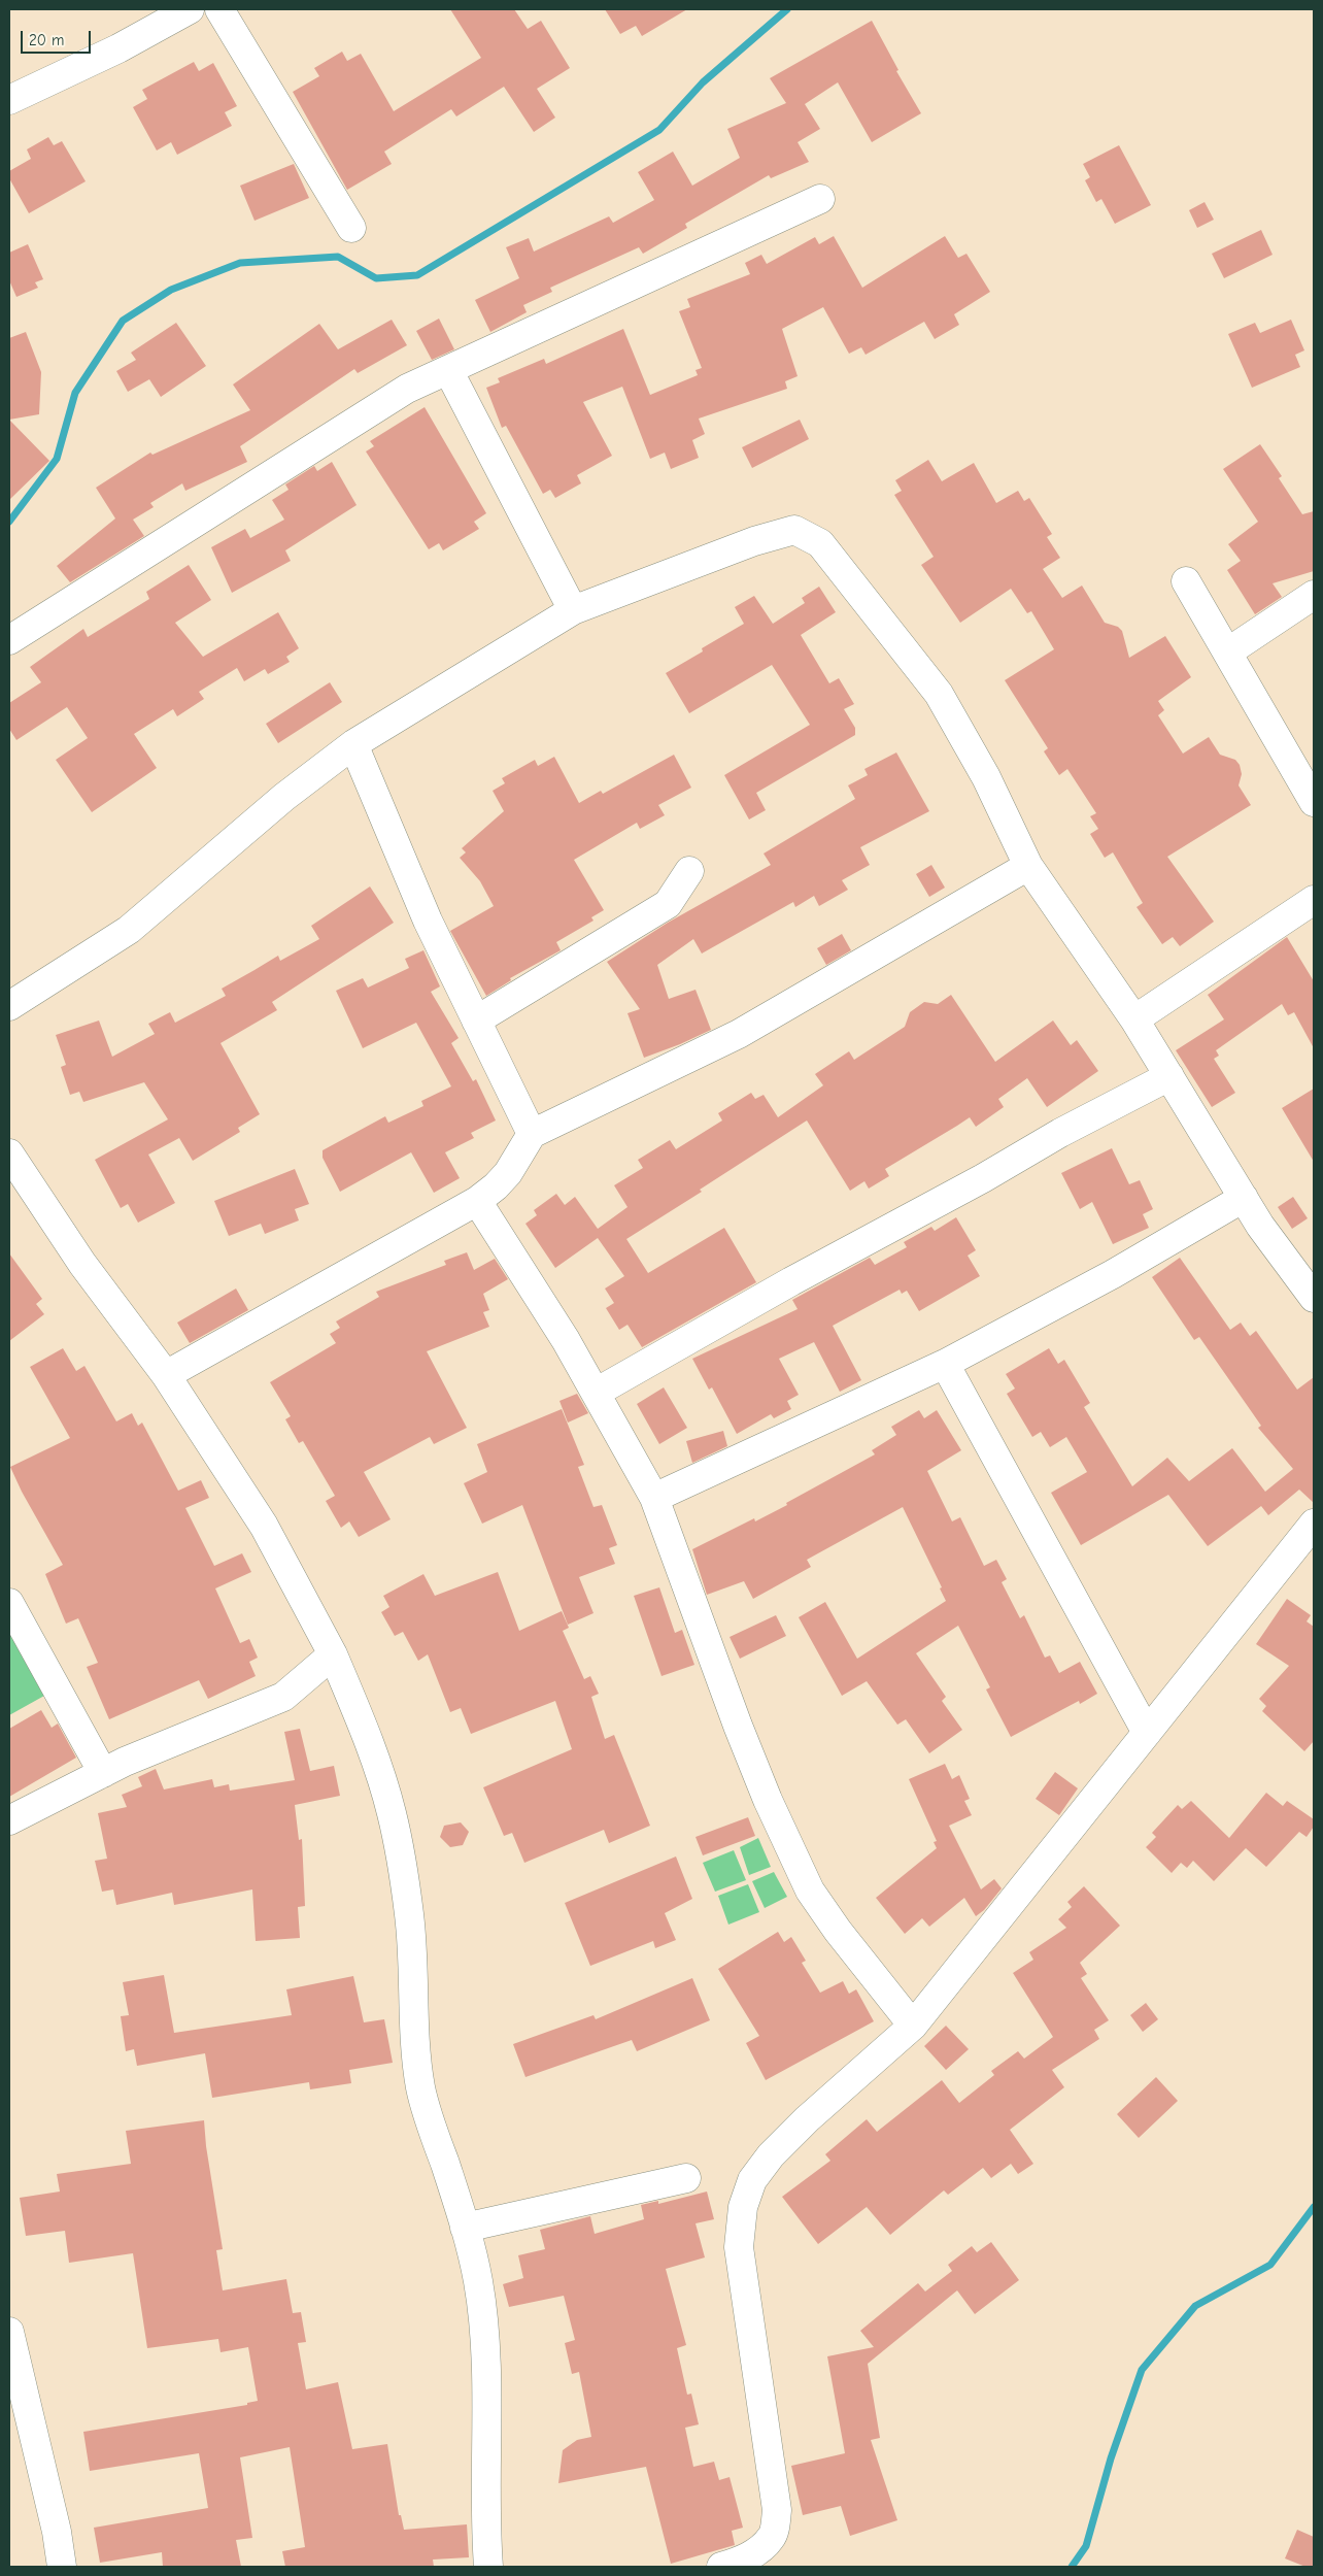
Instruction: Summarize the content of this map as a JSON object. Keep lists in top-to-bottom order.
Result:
{
  "scale_bar": "20 m"
}
